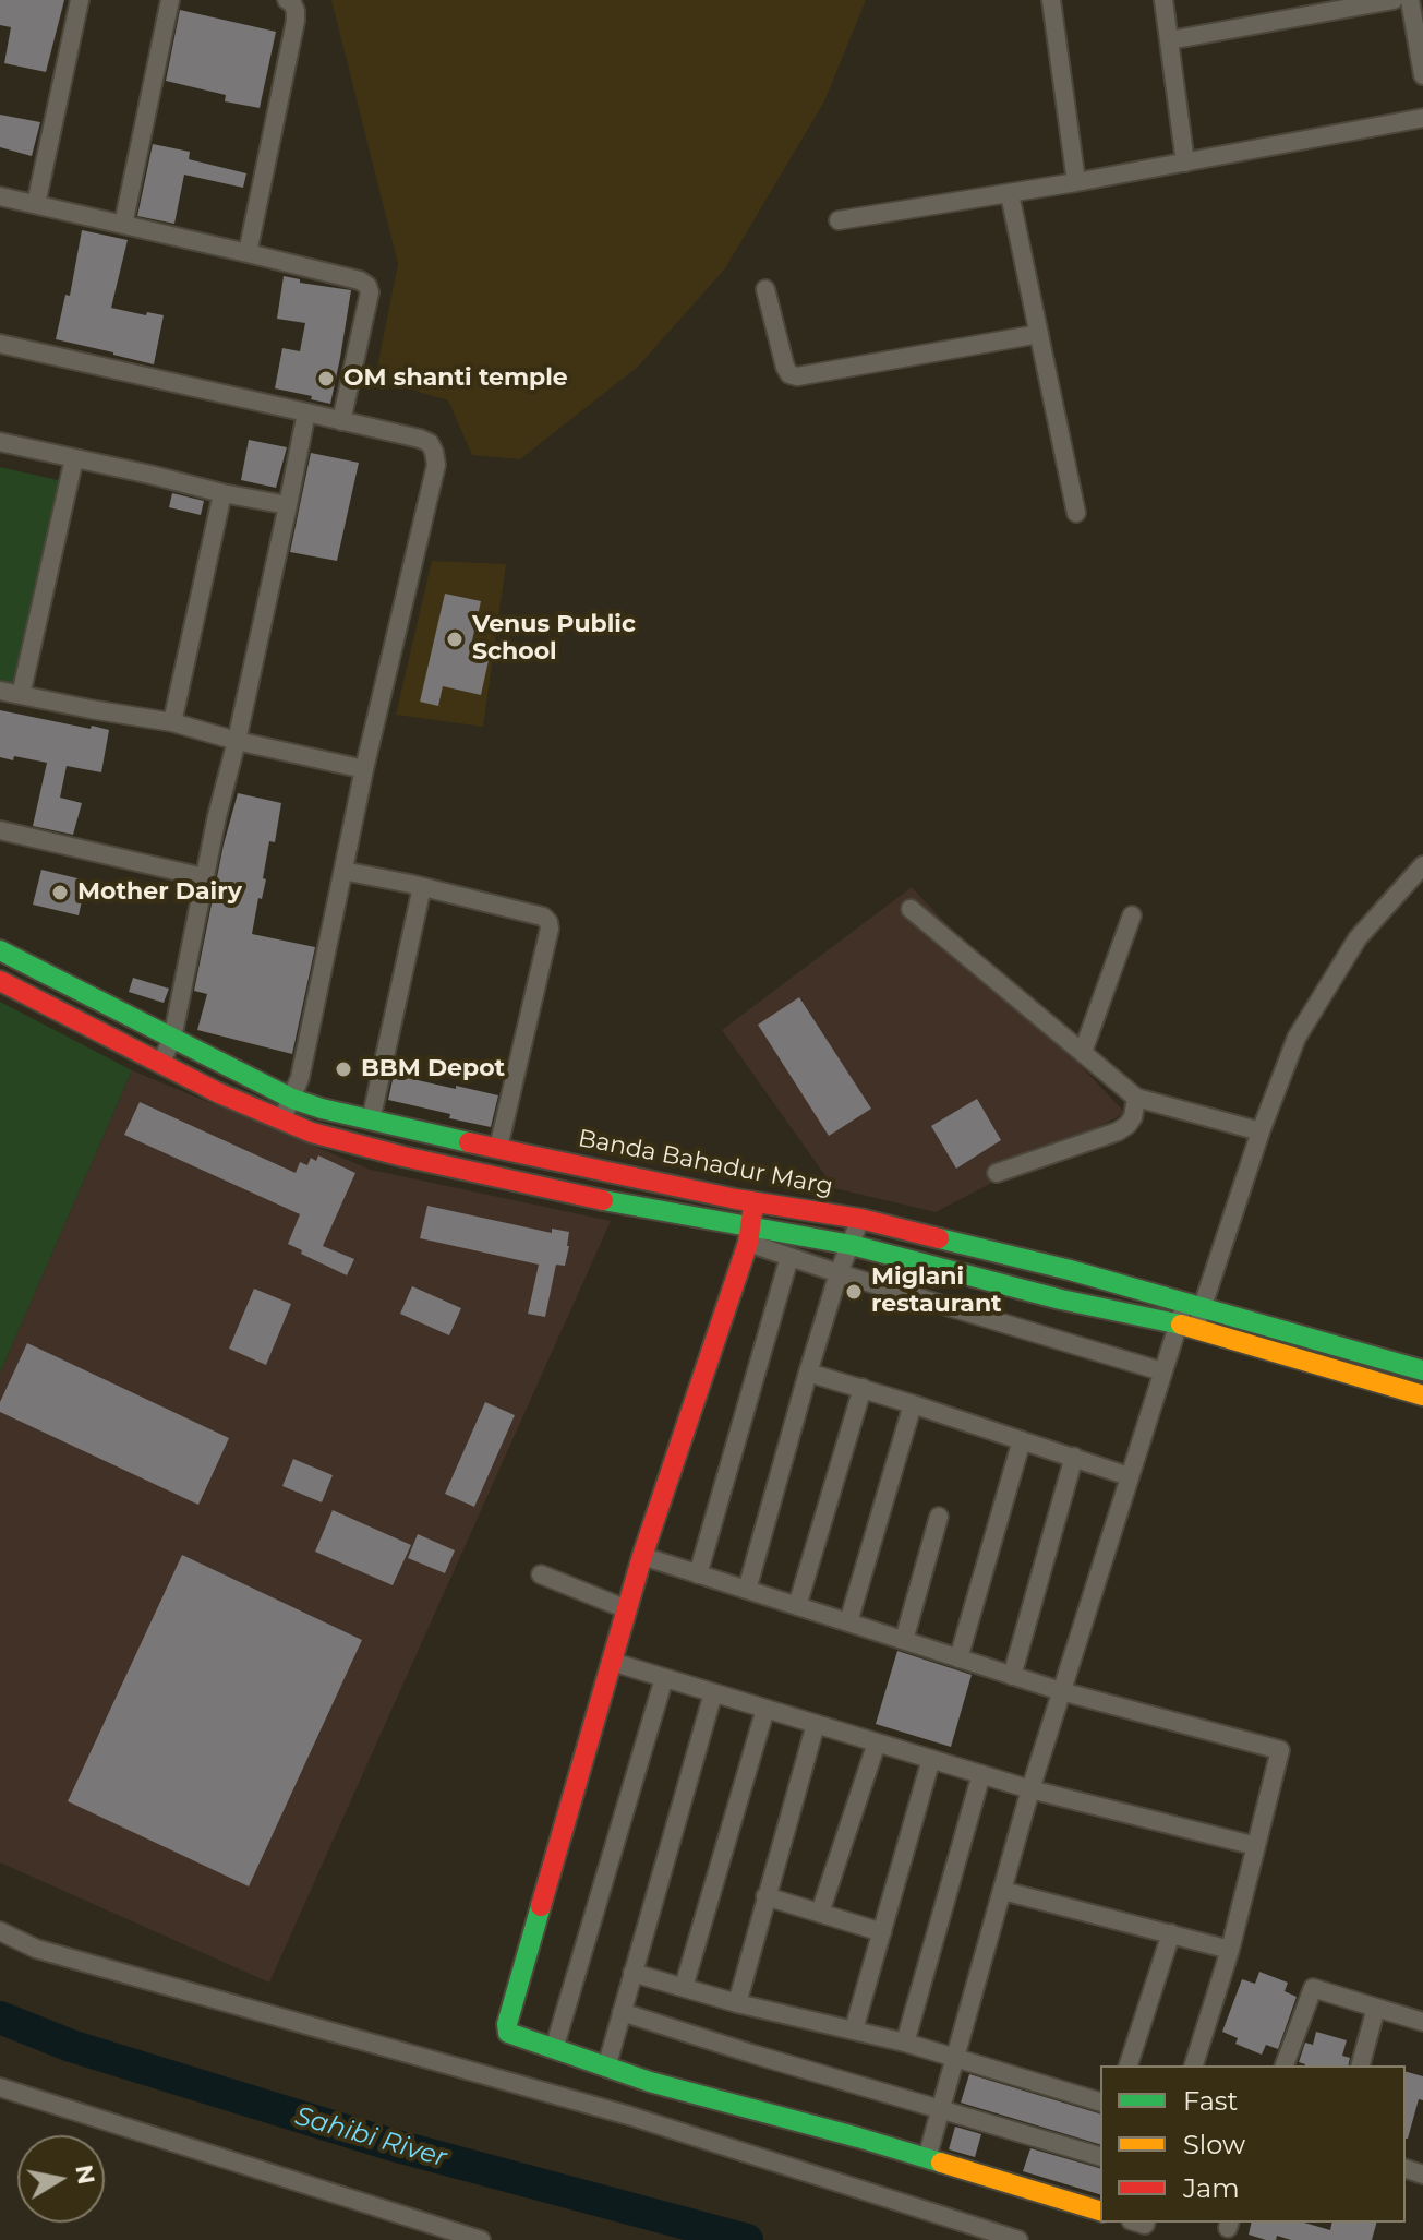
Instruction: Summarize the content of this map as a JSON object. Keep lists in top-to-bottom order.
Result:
{
  "streets": {
    "street": ["Banda Bahadur Marg"]
  },
  "water": ["Sahibi River"],
  "places": [
    "OM shanti temple",
    "Venus Public School",
    "Mother Dairy",
    "BBM Depot",
    "Miglani restaurant"
  ],
  "legend": ["Fast", "Slow", "Jam"],
  "north": "right"
}
